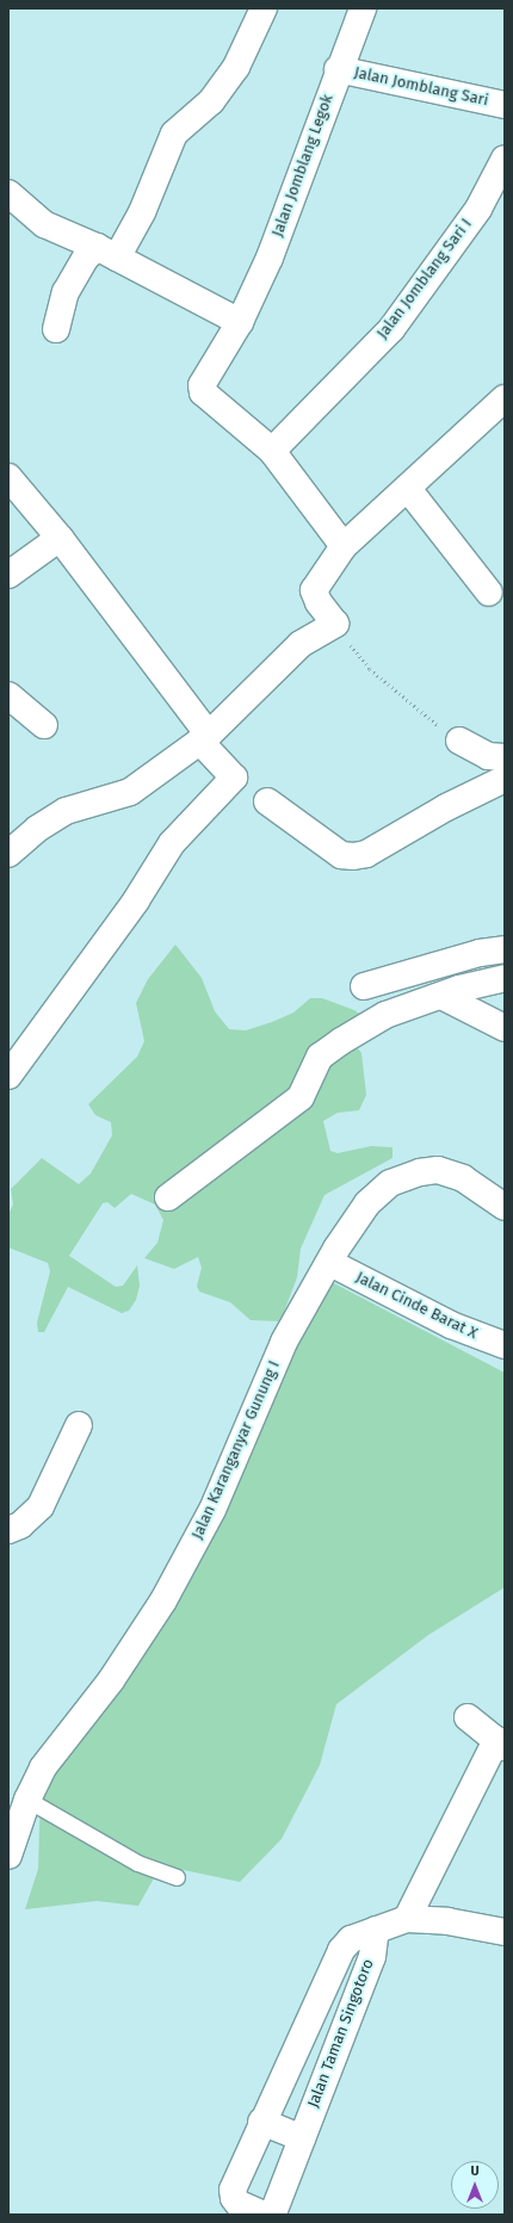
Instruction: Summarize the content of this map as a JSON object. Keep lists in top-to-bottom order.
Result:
{
  "streets": {
    "street": [
      "Jalan Jomblang Sari",
      "Jalan Jomblang Legok",
      "Jalan Jomblang Sari I",
      "Jalan Cinde Barat X",
      "Jalan Karanganyar Gunung I",
      "Jalan Taman Singotoro"
    ]
  },
  "crossings": [
    ["Jalan Jomblang Sari", "Jalan Jomblang Legok"],
    ["Jalan Jomblang Legok", "Jalan Jomblang Sari I"],
    ["Jalan Cinde Barat X", "Jalan Karanganyar Gunung I"]
  ],
  "north": "top"
}
